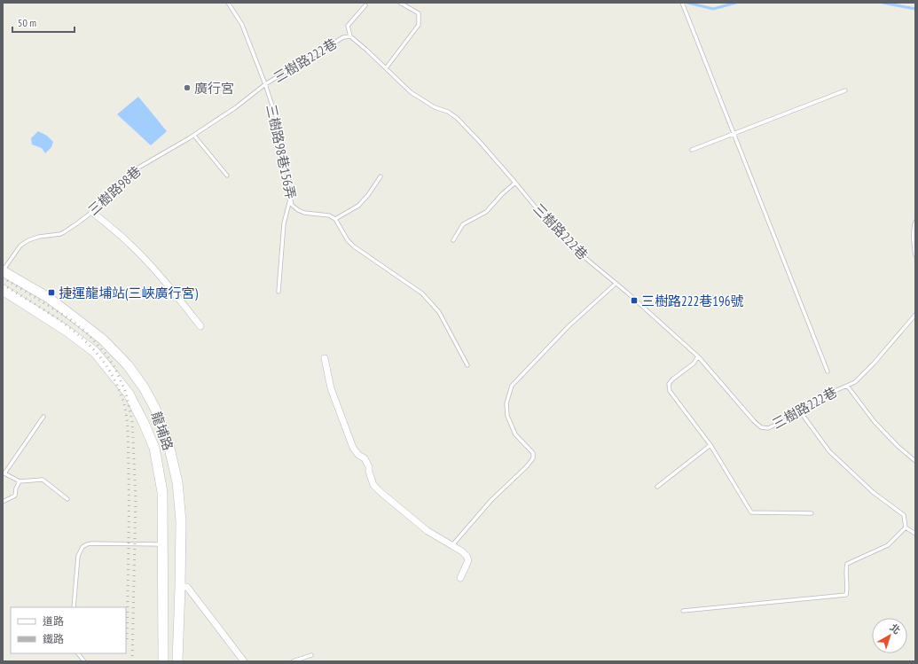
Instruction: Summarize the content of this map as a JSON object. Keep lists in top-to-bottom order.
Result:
{
  "streets": {
    "street": ["龍埔路"],
    "lane": ["三樹路222巷", "三樹路98巷156弄", "三樹路98巷"]
  },
  "crossings": [
    ["三樹路222巷", "三樹路98巷156弄"],
    ["三樹路222巷", "三樹路98巷"],
    ["三樹路98巷156弄", "三樹路98巷"],
    ["三樹路98巷", "龍埔路"]
  ],
  "places": {
    "other": ["廣行宮"],
    "transit": ["捷運龍埔站(三峽廣行宮)", "三樹路222巷196號"]
  },
  "legend": ["道路", "鐵路"],
  "scale_bar": "50 m",
  "north": "top right"
}
